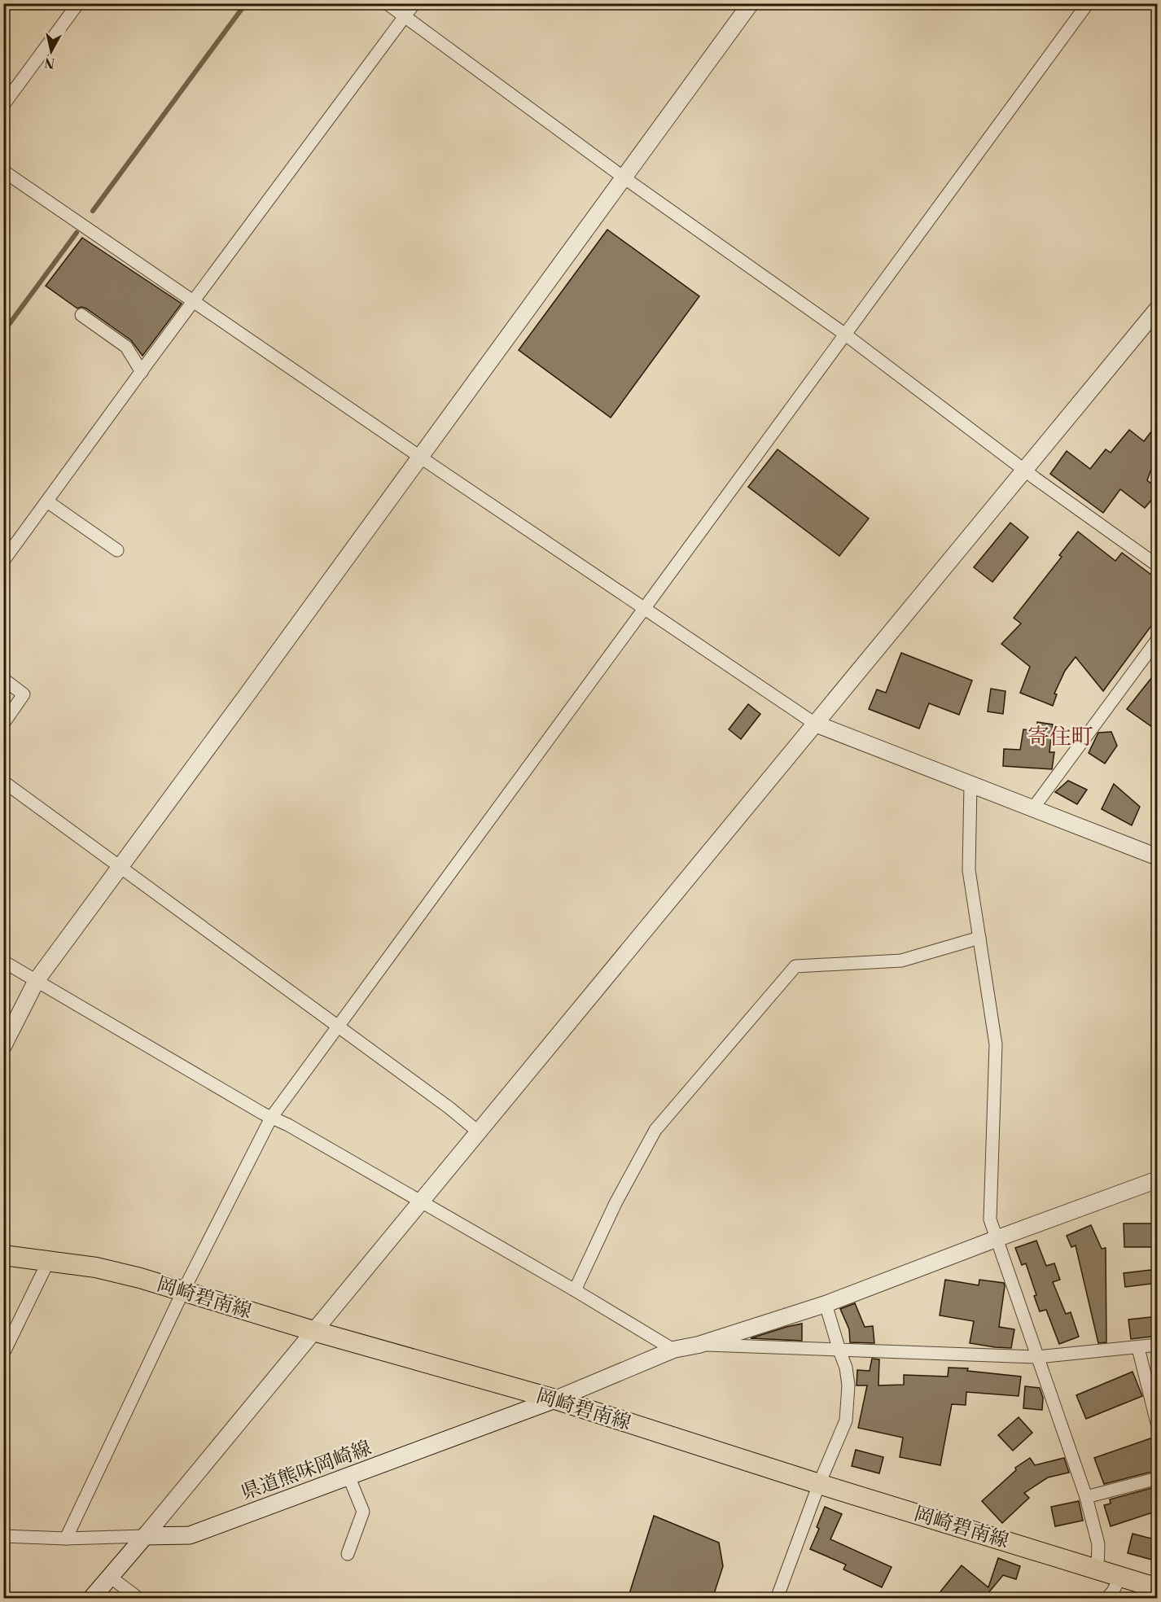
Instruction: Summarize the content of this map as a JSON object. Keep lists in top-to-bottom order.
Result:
{
  "streets": {
    "main road": ["岡崎碧南線", "県道熊味岡崎線"]
  },
  "crossings": [
    ["岡崎碧南線", "県道熊味岡崎線"]
  ],
  "districts": ["寄住町"],
  "north": "bottom"
}
